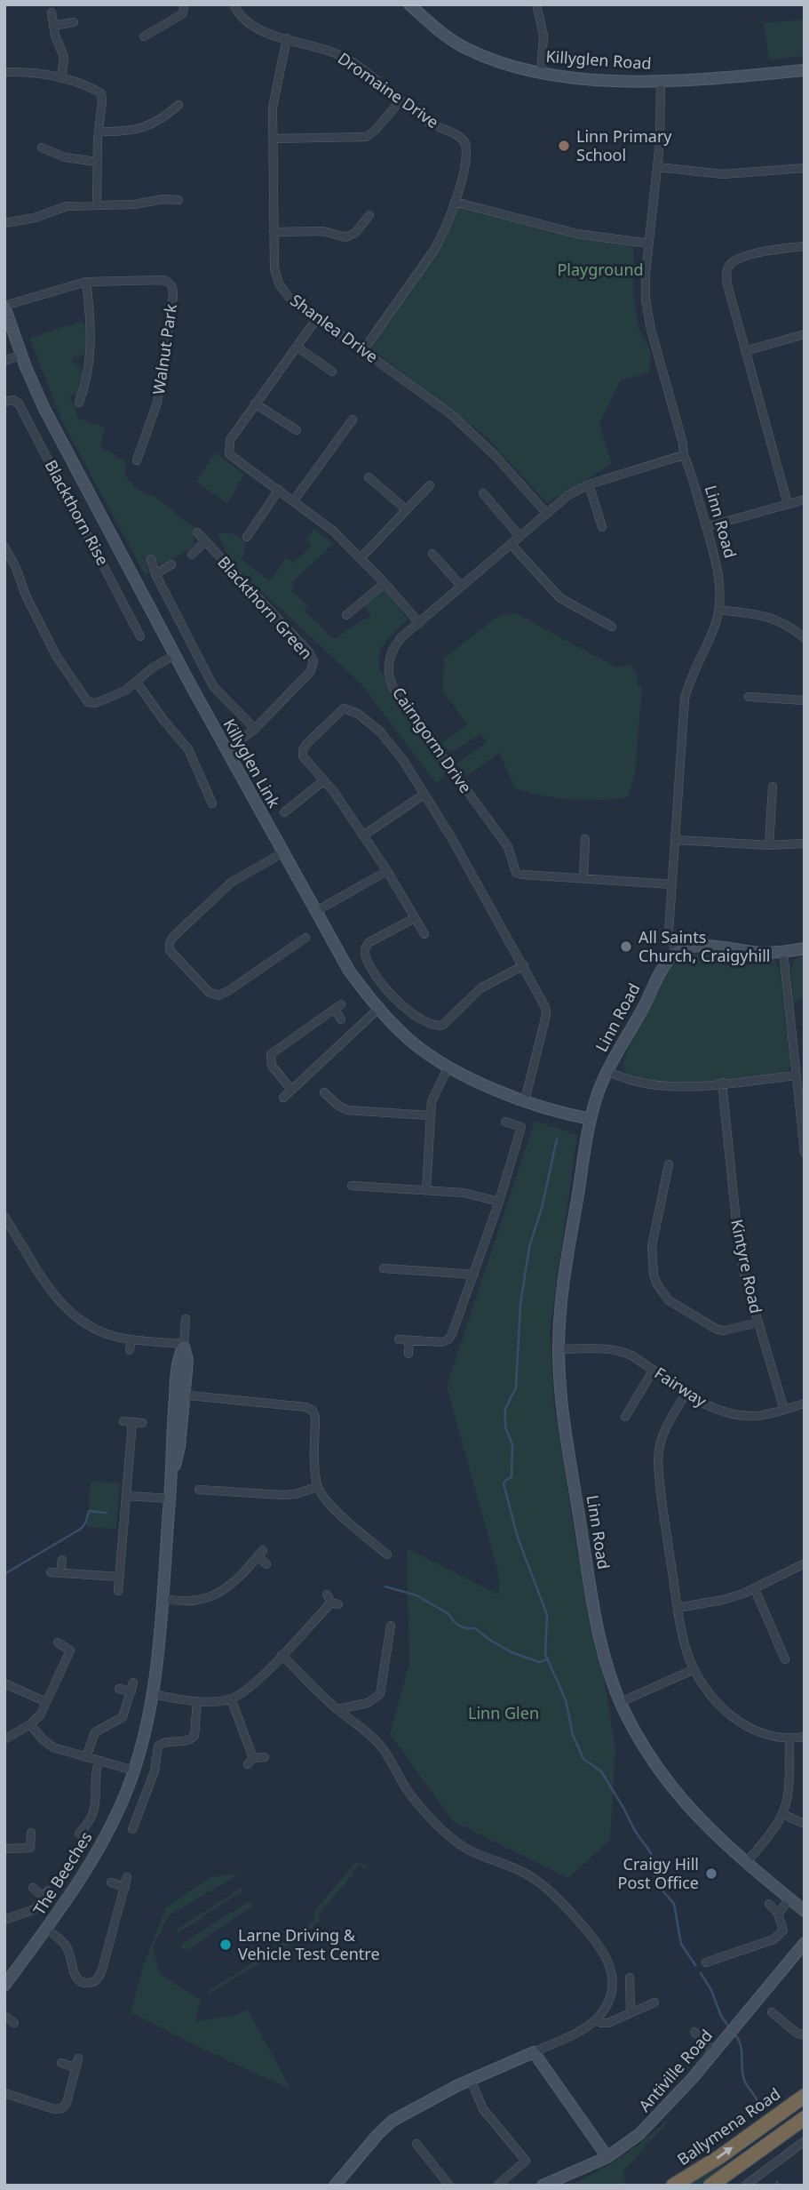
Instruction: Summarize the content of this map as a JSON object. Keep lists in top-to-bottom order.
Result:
{
  "streets": {
    "highway": ["Ballymena Road"],
    "street": [
      "Killyglen Road",
      "Dromaine Drive",
      "Shanlea Drive",
      "Walnut Park",
      "Blackthorn Rise",
      "Linn Road",
      "Blackthorn Green",
      "Cairngorm Drive",
      "Killyglen Link",
      "Kintyre Road",
      "Fairway",
      "The Beeches",
      "Antiville Road"
    ]
  },
  "crossings": [
    ["Killyglen Road", "Linn Road"],
    ["Dromaine Drive", "Shanlea Drive"],
    ["Shanlea Drive", "Cairngorm Drive"],
    ["Walnut Park", "Killyglen Link"],
    ["Linn Road", "Cairngorm Drive"],
    ["Linn Road", "Killyglen Link"],
    ["Linn Road", "Fairway"],
    ["Blackthorn Green", "Killyglen Link"],
    ["Kintyre Road", "Fairway"]
  ],
  "parks": ["Playground", "Linn Glen"],
  "places": [
    "Linn Primary School",
    "All Saints Church, Craigyhill",
    "Craigy Hill Post Office",
    "Larne Driving & Vehicle Test Centre"
  ]
}
